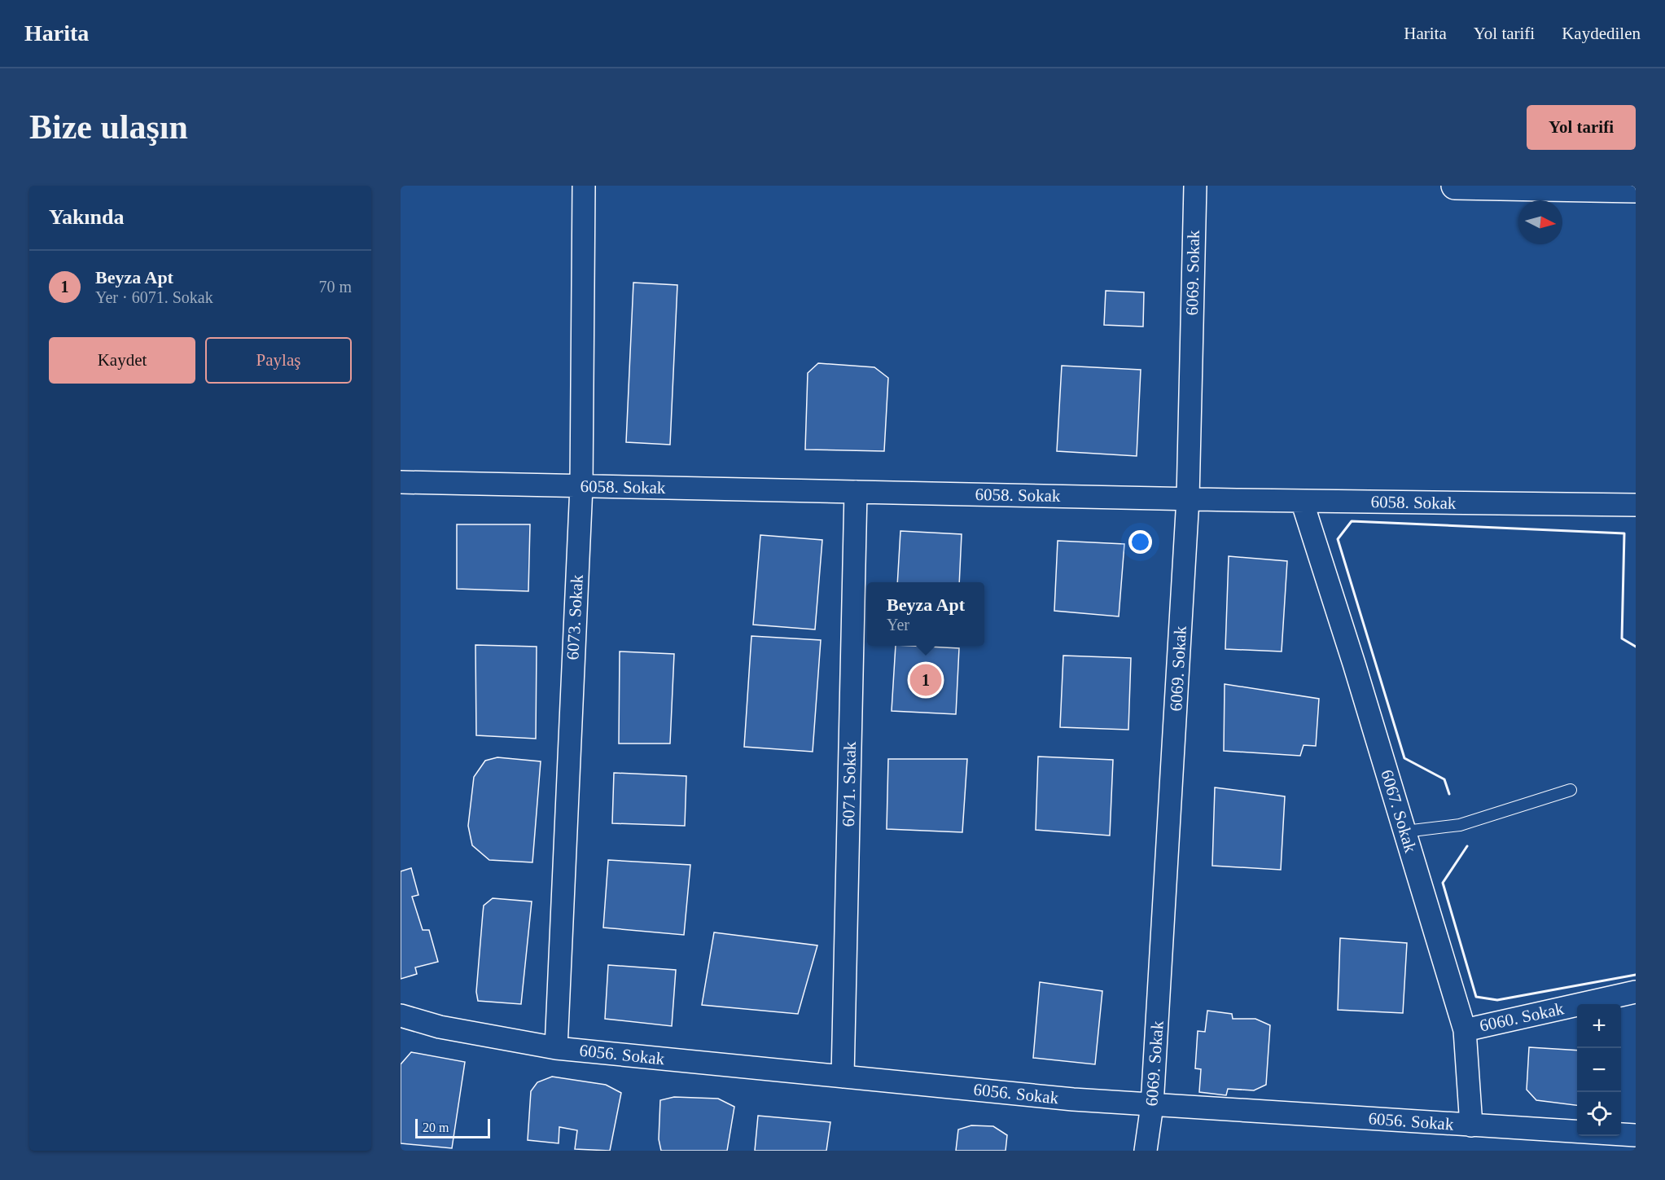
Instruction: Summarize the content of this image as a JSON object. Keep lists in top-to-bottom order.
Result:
{
  "streets": {
    "street": [
      "6069. Sokak",
      "6058. Sokak",
      "6073. Sokak",
      "6071. Sokak",
      "6067. Sokak",
      "6060. Sokak",
      "6056. Sokak"
    ]
  },
  "crossings": [
    ["6069. Sokak", "6058. Sokak"],
    ["6069. Sokak", "6056. Sokak"],
    ["6058. Sokak", "6073. Sokak"],
    ["6058. Sokak", "6071. Sokak"],
    ["6058. Sokak", "6067. Sokak"],
    ["6073. Sokak", "6056. Sokak"],
    ["6071. Sokak", "6056. Sokak"],
    ["6067. Sokak", "6060. Sokak"],
    ["6067. Sokak", "6056. Sokak"]
  ],
  "scale_bar": "20 m",
  "north": "right",
  "page": {
    "header": "Harita",
    "nav": ["Harita", "Yol tarifi", "Kaydedilen"],
    "buttons": [
      "Yol tarifi",
      ["Kaydet", "Paylaş"]
    ],
    "title": "Bize ulaşın",
    "heading": "Yakında",
    "list": [
      {
        "mark": "1",
        "name": "Beyza Apt",
        "note": "Yer · 6071. Sokak",
        "value": "70 m"
      }
    ],
    "popup": ["Beyza Apt", "Yer"],
    "pins": "1",
    "map_buttons": ["+", "−"],
    "scale": "20 m"
  }
}
